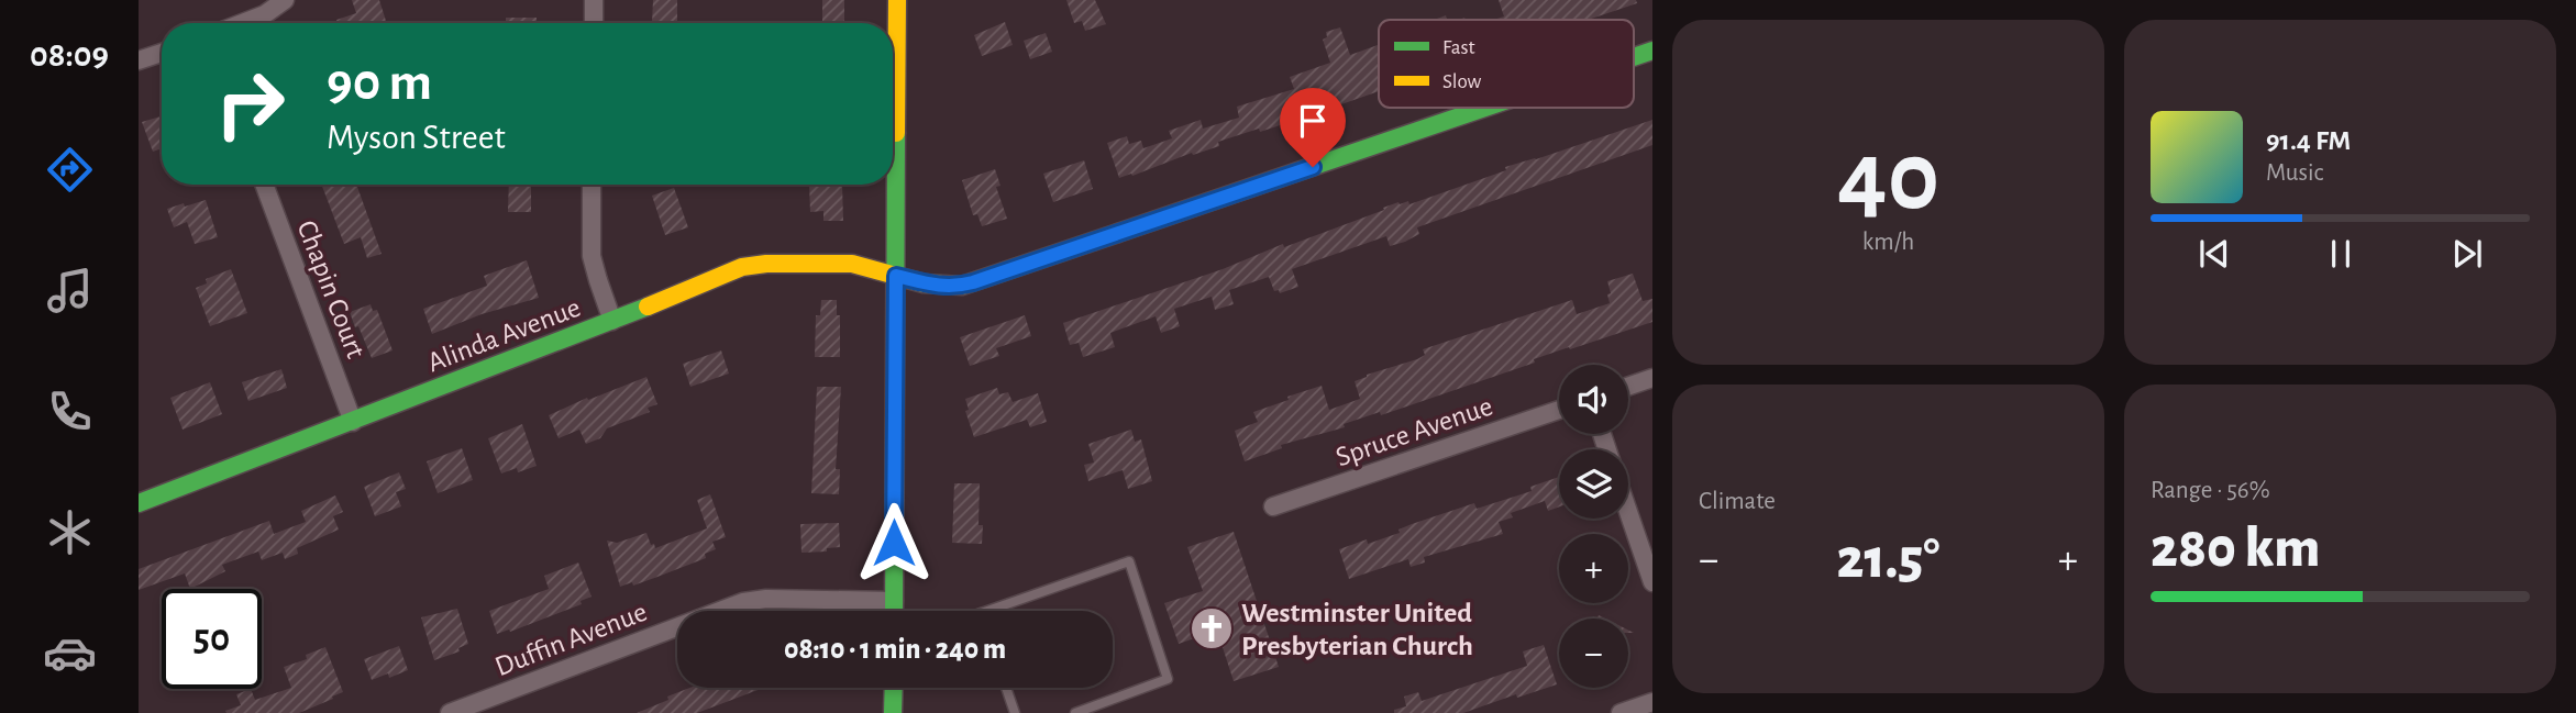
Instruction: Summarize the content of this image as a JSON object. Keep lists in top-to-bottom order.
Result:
{
  "streets": {
    "street": [
      "Chapin Court",
      "Alinda Avenue",
      "Spruce Avenue",
      "Duffin Avenue"
    ]
  },
  "crossings": [
    ["Chapin Court", "Alinda Avenue"]
  ],
  "places": {
    "church": ["Westminster United Presbyterian Church"]
  },
  "legend": ["Fast", "Slow"],
  "page": {
    "tabs": "08:09",
    "tile": [
      ["40", "km/h"],
      "Climate",
      ["Range · 56%", "280 km"]
    ],
    "turn": ["90 m", "Myson Street"],
    "song": ["91.4 FM", "Music"],
    "map_buttons": ["+", "−"],
    "heat": ["−", "21.5°", "+"],
    "limit": "50",
    "trip": "08:10 · 1 min · 240 m"
  }
}
